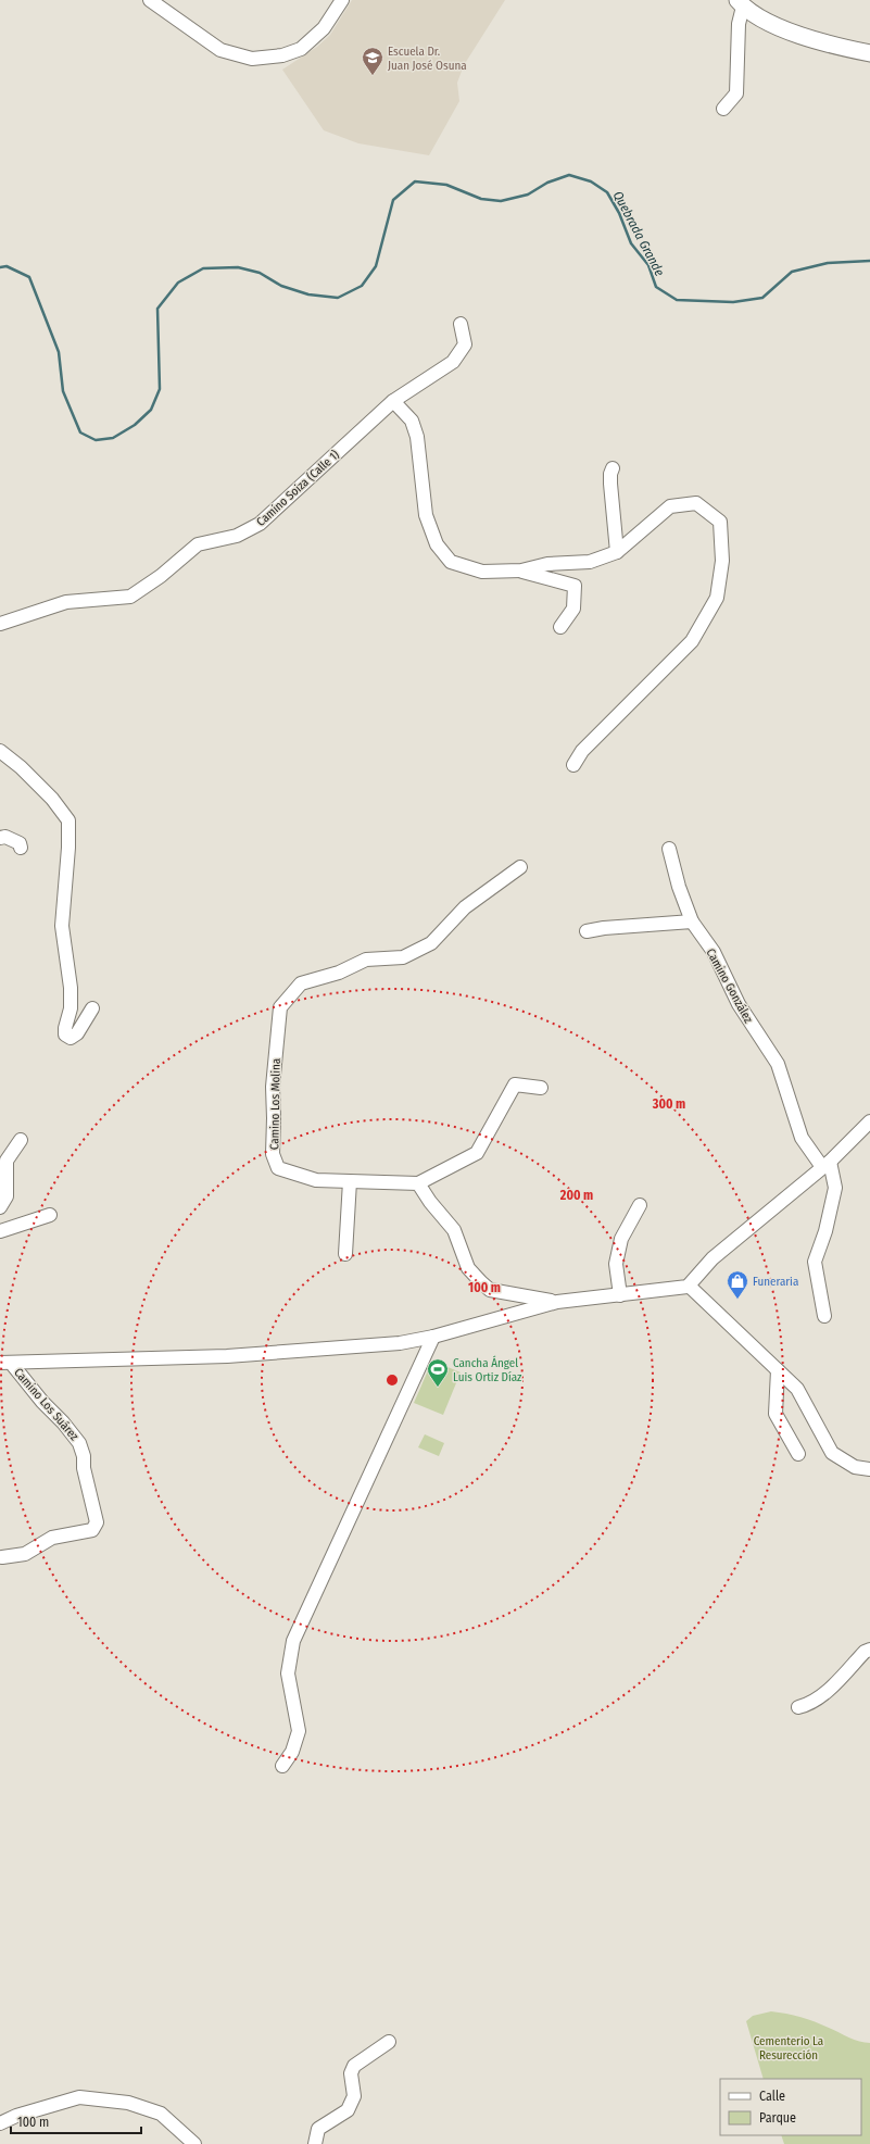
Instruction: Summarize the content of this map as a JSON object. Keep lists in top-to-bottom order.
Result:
{
  "streets": {
    "street": [
      "Camino Soiza (Calle 1)",
      "Camino González",
      "Camino Los Molina",
      "Camino Los Suárez"
    ]
  },
  "water": ["Quebrada Grande"],
  "parks": ["Cementerio La Resurección"],
  "places": {
    "school or university": ["Escuela Dr. Juan José Osuna"],
    "shop": ["Funeraria"],
    "sports": ["Cancha Ángel Luis Ortiz Díaz"]
  },
  "legend": ["Calle", "Parque"],
  "scale_bar": "100 m",
  "rings": ["300 m", "200 m", "100 m"]
}
